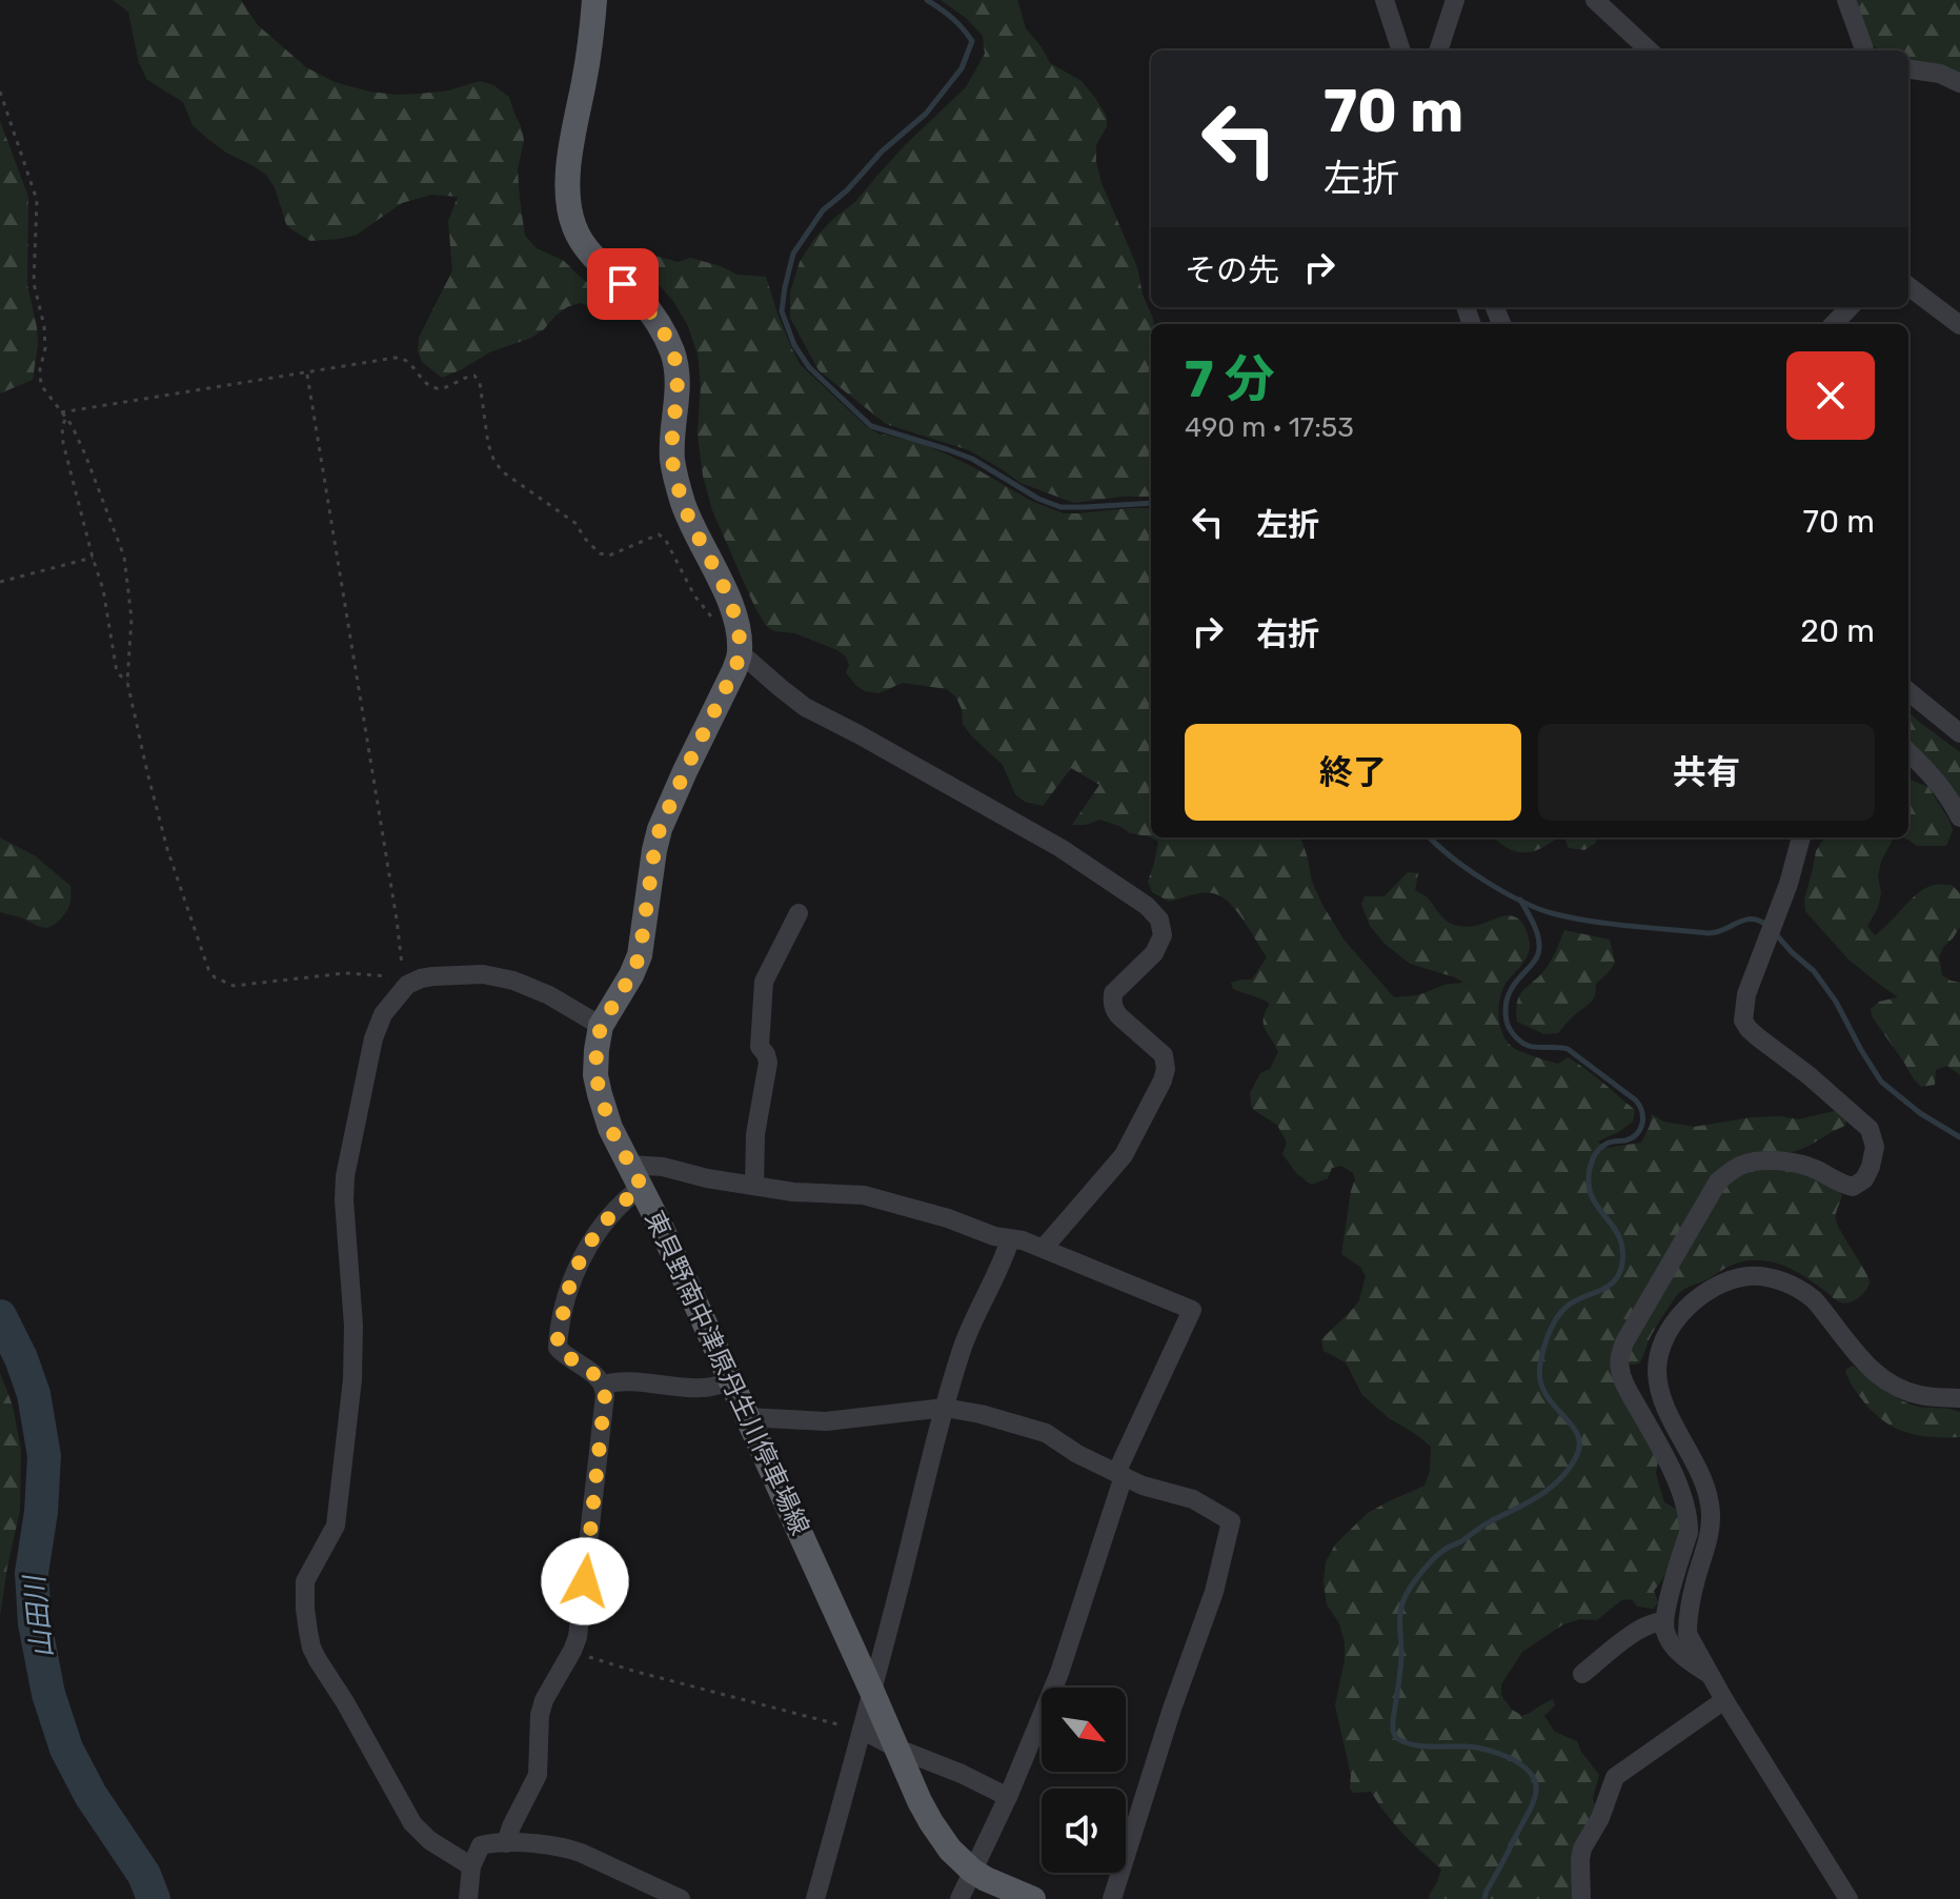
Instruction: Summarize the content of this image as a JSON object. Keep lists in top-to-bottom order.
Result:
{
  "streets": {
    "main road": ["東貝野南中津原丹生川停車場線"]
  },
  "water": ["山田川"],
  "north": "bottom right",
  "page": {
    "turn": ["70 m", "左折"],
    "then": "その先",
    "heading": ["7 分", "490 m · 17:53"],
    "list": [
      {
        "name": "左折",
        "value": "70 m"
      },
      {
        "name": "右折",
        "value": "20 m"
      }
    ],
    "buttons": ["終了", "共有"]
  }
}
